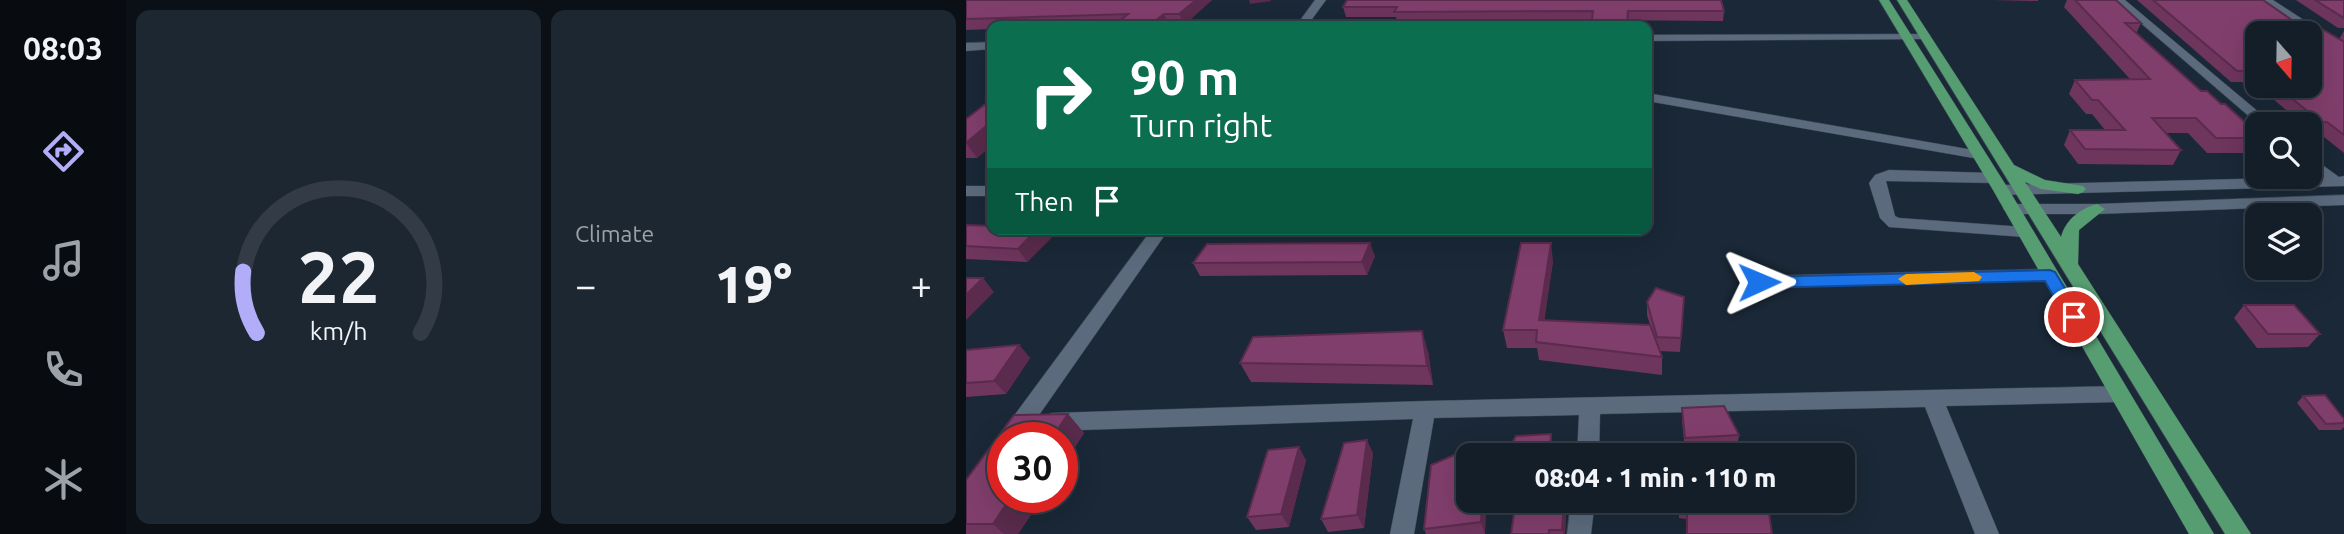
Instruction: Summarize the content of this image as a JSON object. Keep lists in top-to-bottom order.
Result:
{
  "north": "bottom",
  "page": {
    "tabs": "08:03",
    "tile": "Climate",
    "turn": ["90 m", "Turn right"],
    "then": "Then",
    "heat": ["−", "19°", "+"],
    "limit": "30",
    "trip": "08:04 · 1 min · 110 m",
    "gauge": ["22", "km/h"]
  }
}
